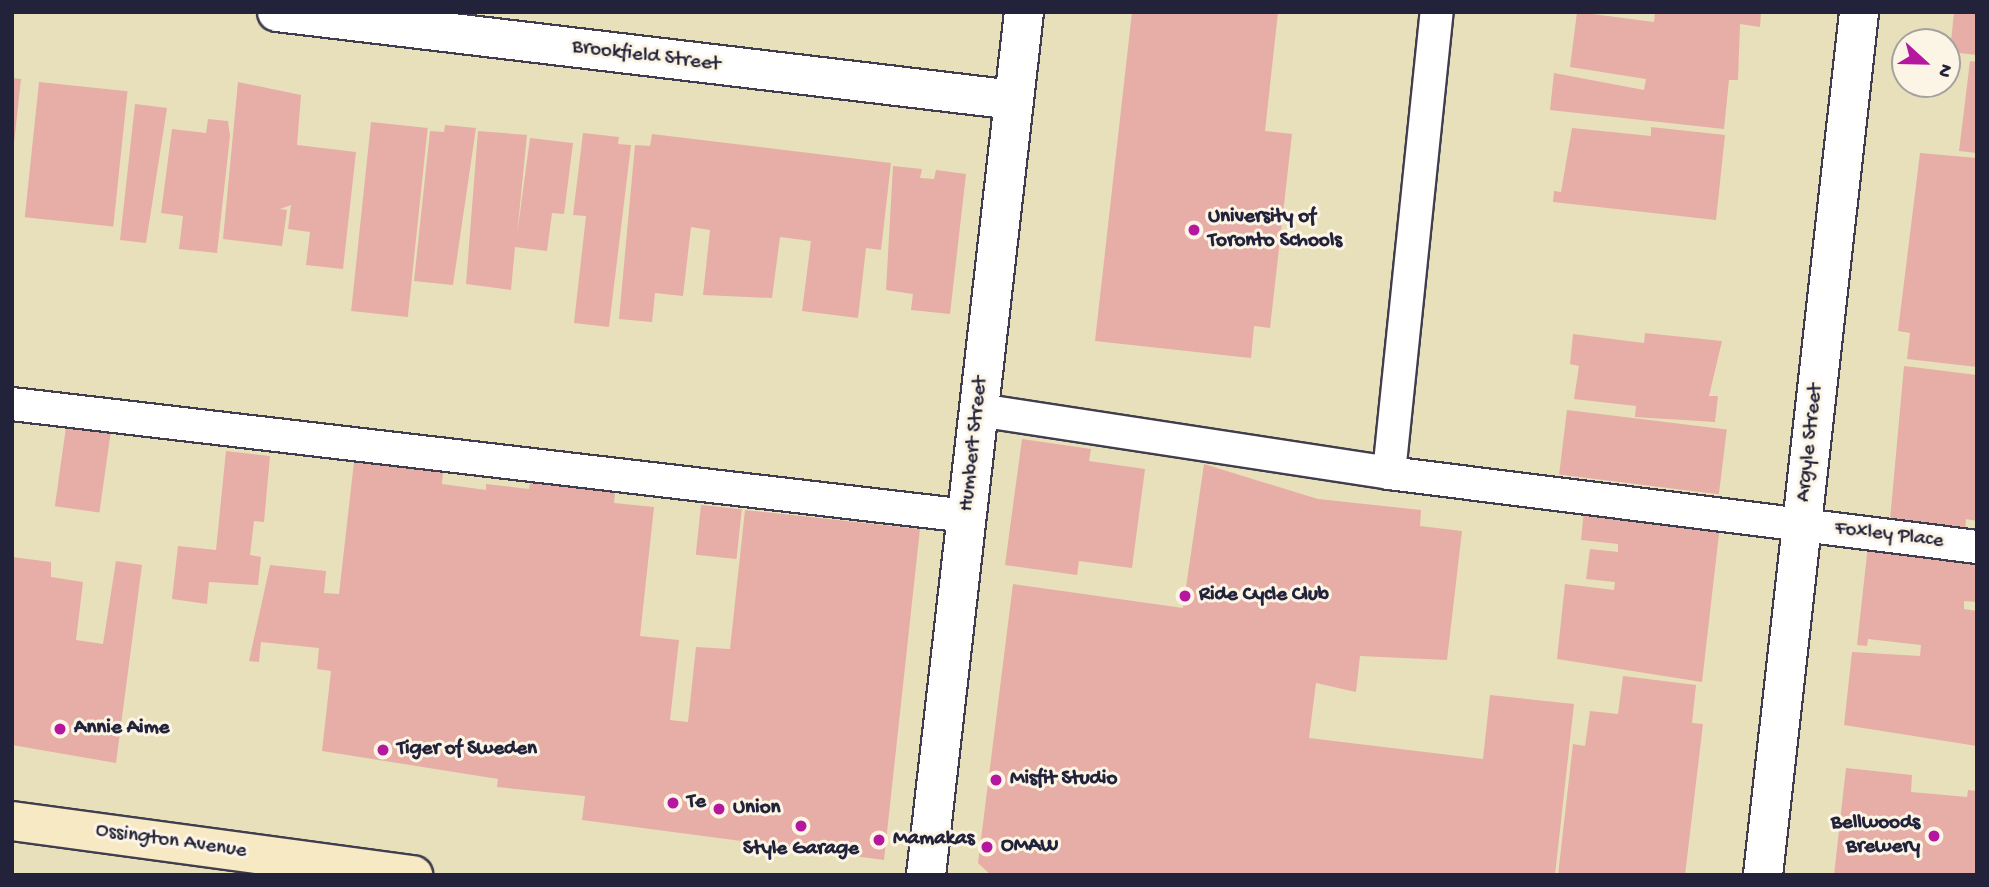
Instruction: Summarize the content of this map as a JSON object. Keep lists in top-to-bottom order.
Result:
{
  "streets": {
    "street": [
      "Brookfield Street",
      "Argyle Street",
      "Humbert Street",
      "Ossington Avenue"
    ],
    "lane": ["Foxley Place"]
  },
  "crossings": [
    ["Brookfield Street", "Humbert Street"],
    ["Argyle Street", "Foxley Place"],
    ["Humbert Street", "Foxley Place"]
  ],
  "places": [
    "University of Toronto Schools",
    "Ride Cycle Club",
    "Annie Aime",
    "Tiger of Sweden",
    "Misfit Studio",
    "Te",
    "Union",
    "Style Garage",
    "Bellwoods Brewery",
    "Mamakas",
    "OMAW"
  ],
  "north": "right"
}
